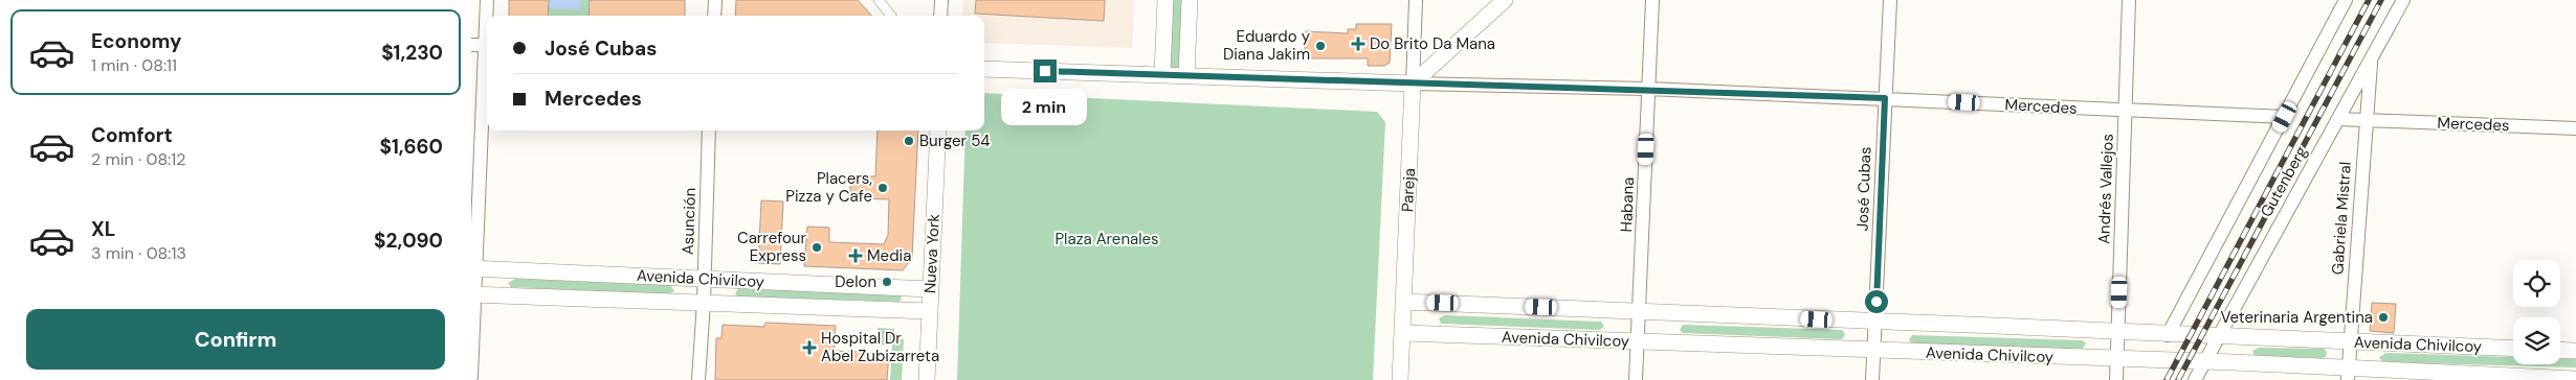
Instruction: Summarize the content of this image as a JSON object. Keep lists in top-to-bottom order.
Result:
{
  "streets": {
    "street": [
      "Mercedes",
      "Gutenberg",
      "José Cubas",
      "Andrés Vallejos",
      "Pareja",
      "Habana",
      "Gabriela Mistral",
      "Asunción",
      "Nueva York",
      "Avenida Chivilcoy"
    ]
  },
  "crossings": [
    ["Mercedes", "Gutenberg"],
    ["Mercedes", "José Cubas"],
    ["Mercedes", "Andrés Vallejos"],
    ["Mercedes", "Pareja"],
    ["Mercedes", "Habana"],
    ["Mercedes", "Gabriela Mistral"],
    ["Gutenberg", "Gabriela Mistral"],
    ["Gutenberg", "Avenida Chivilcoy"],
    ["José Cubas", "Avenida Chivilcoy"],
    ["Andrés Vallejos", "Avenida Chivilcoy"],
    ["Pareja", "Avenida Chivilcoy"],
    ["Habana", "Avenida Chivilcoy"],
    ["Gabriela Mistral", "Avenida Chivilcoy"],
    ["Asunción", "Avenida Chivilcoy"],
    ["Nueva York", "Avenida Chivilcoy"]
  ],
  "parks": ["Plaza Arenales"],
  "places": {
    "health": ["Do Brito Da Mana", "Media", "Hospital Dr Abel Zubizarreta"],
    "other": [
      "Eduardo y Diana Jakim",
      "Burger 54",
      "Placers, Pizza y Cafe",
      "Carrefour Express",
      "Delon",
      "Veterinaria Argentina"
    ]
  },
  "page": {
    "list": [
      {
        "name": "Economy",
        "note": "1 min · 08:11",
        "value": "$1,230"
      },
      {
        "name": "Comfort",
        "note": "2 min · 08:12",
        "value": "$1,660"
      },
      {
        "name": "XL",
        "note": "3 min · 08:13",
        "value": "$2,090"
      }
    ],
    "banner": ["José Cubas", "Mercedes"],
    "bubble": "2 min",
    "buttons": "Confirm"
  }
}
